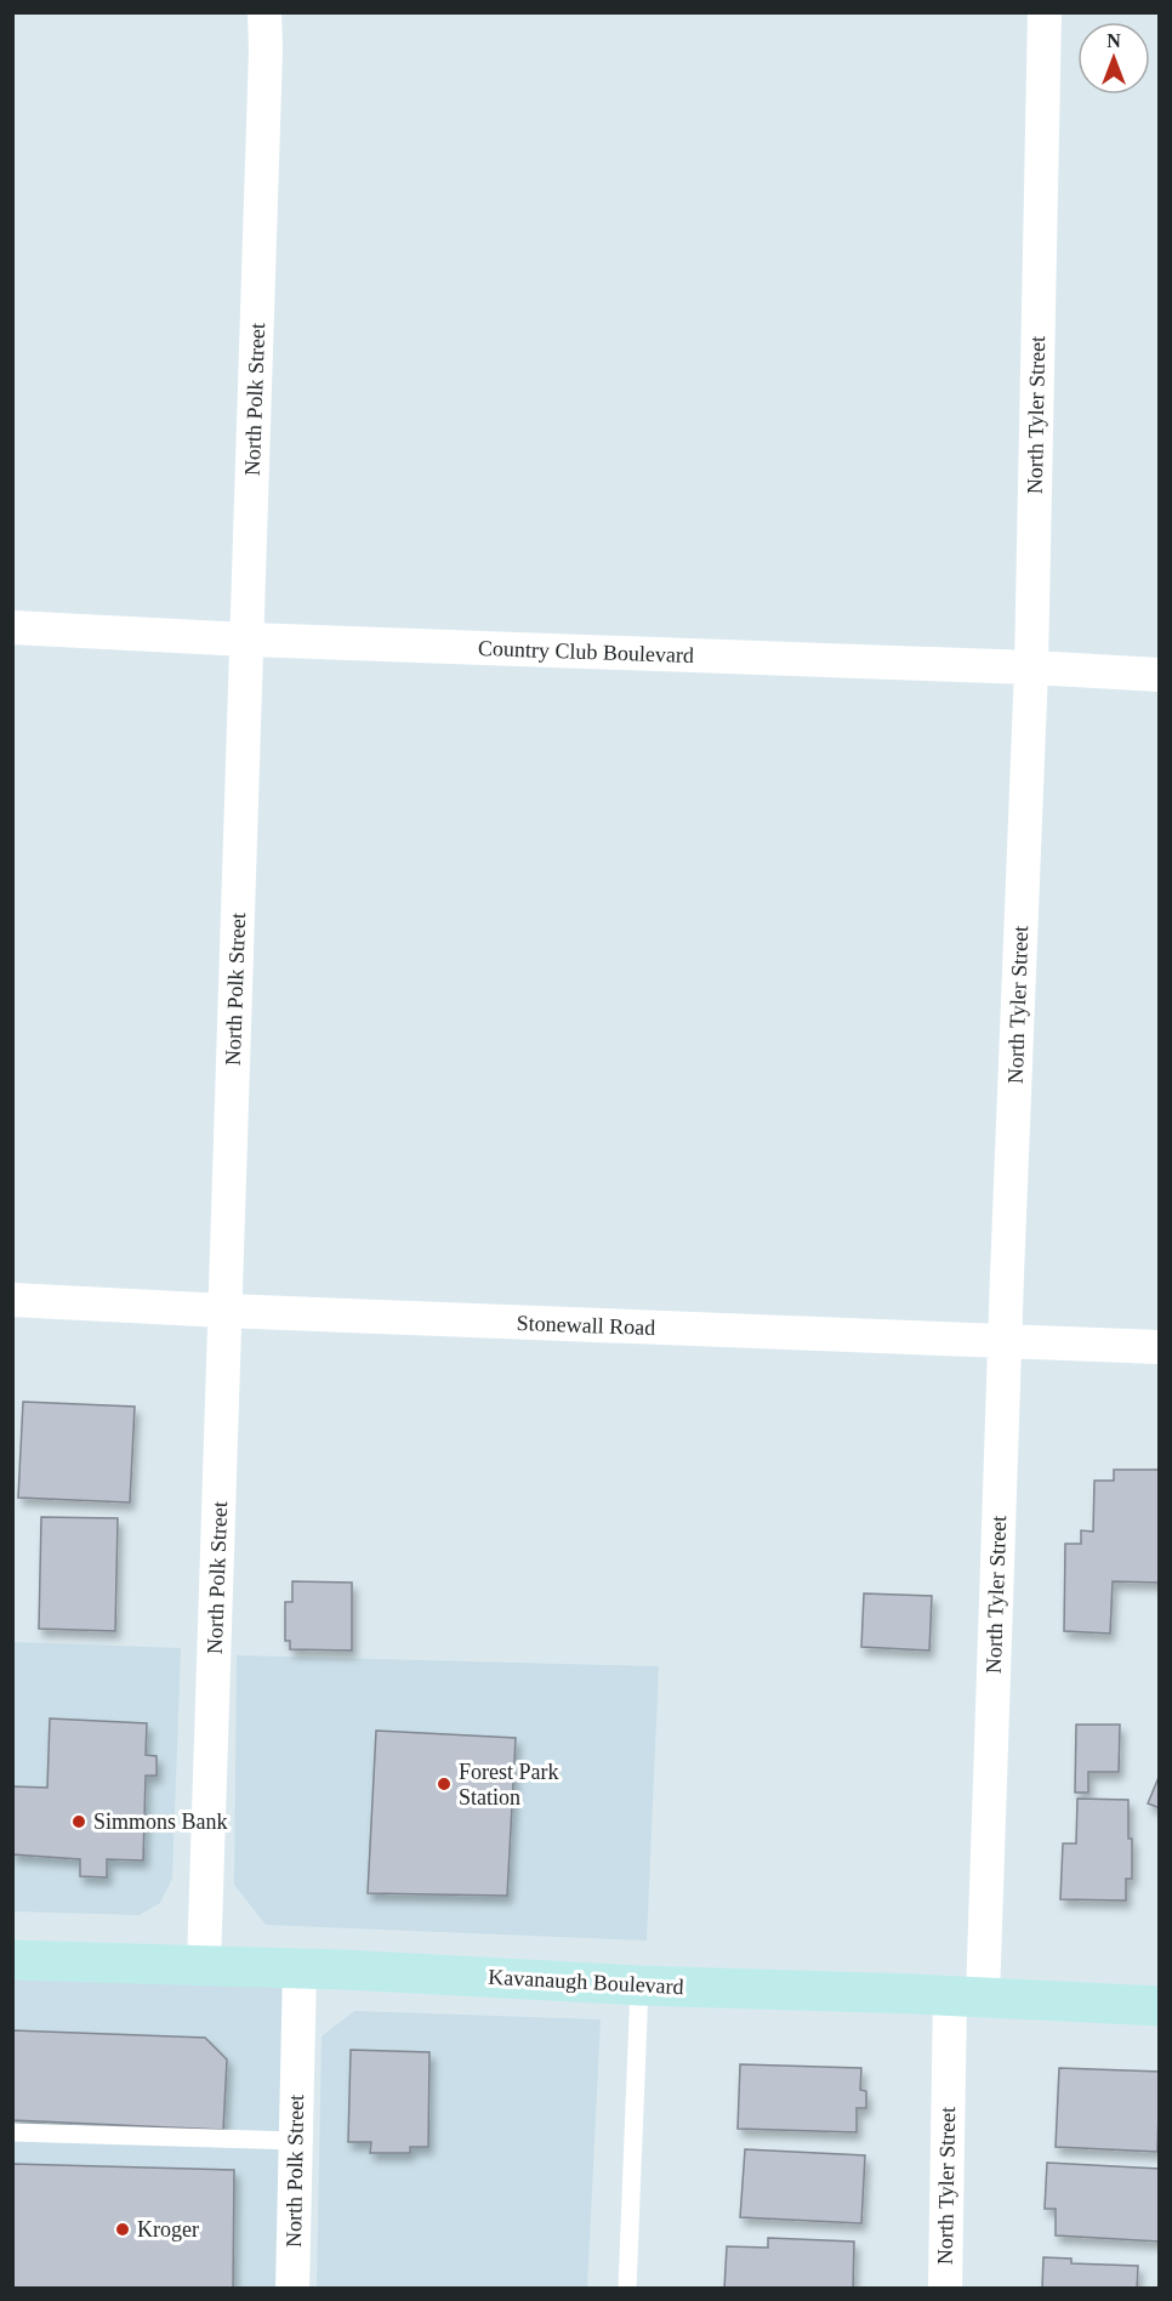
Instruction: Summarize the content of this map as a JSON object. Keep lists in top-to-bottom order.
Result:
{
  "streets": {
    "street": [
      "North Polk Street",
      "North Tyler Street",
      "Country Club Boulevard",
      "Stonewall Road",
      "Kavanaugh Boulevard"
    ]
  },
  "crossings": [
    ["North Polk Street", "Country Club Boulevard"],
    ["North Polk Street", "Stonewall Road"],
    ["North Polk Street", "Kavanaugh Boulevard"],
    ["North Tyler Street", "Country Club Boulevard"],
    ["North Tyler Street", "Stonewall Road"],
    ["North Tyler Street", "Kavanaugh Boulevard"]
  ],
  "places": ["Forest Park Station", "Simmons Bank", "Kroger"],
  "north": "top"
}
